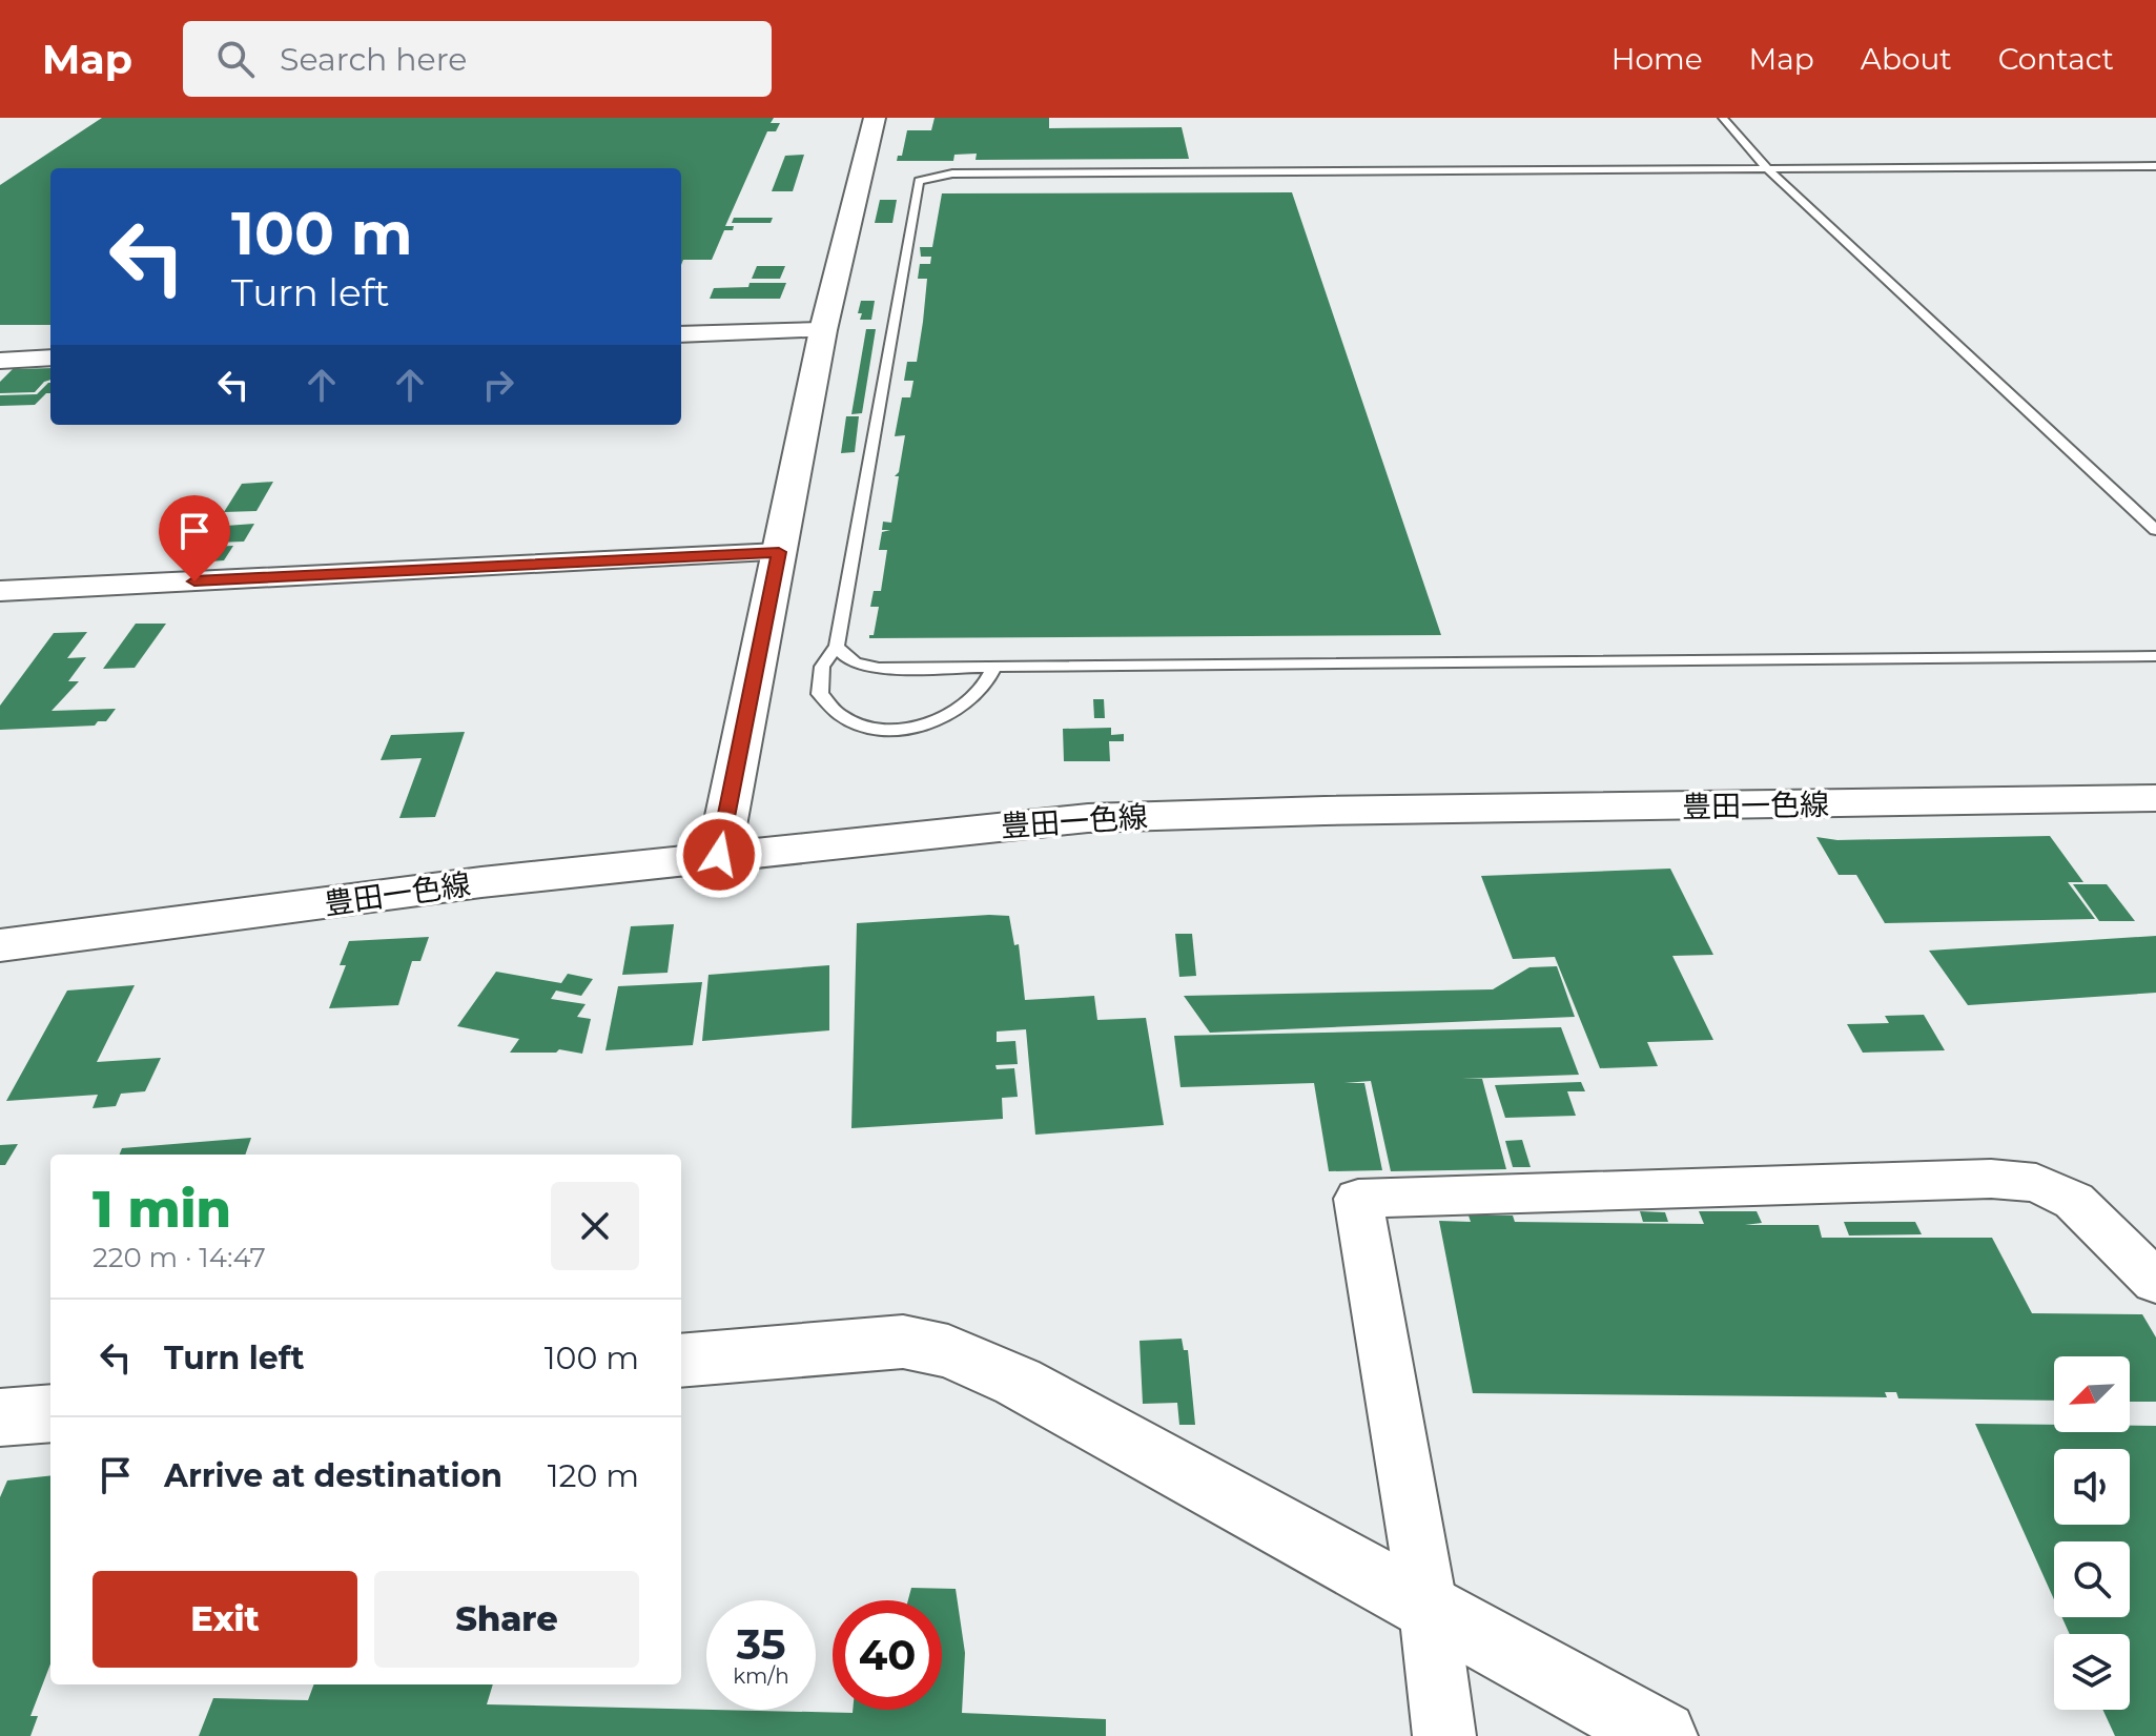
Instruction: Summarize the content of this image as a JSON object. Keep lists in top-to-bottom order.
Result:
{
  "streets": {
    "street": ["豊田一色線"]
  },
  "north": "bottom left",
  "page": {
    "header": "Map",
    "search": "Search here",
    "nav": [
      "Home",
      "Map",
      "About",
      "Contact"
    ],
    "turn": ["100 m", "Turn left"],
    "heading": ["1 min", "220 m · 14:47"],
    "list": [
      {
        "name": "Turn left",
        "value": "100 m"
      },
      {
        "name": "Arrive at destination",
        "value": "120 m"
      }
    ],
    "buttons": ["Exit", "Share"],
    "speed": "35 km/h",
    "limit": "40"
  }
}
